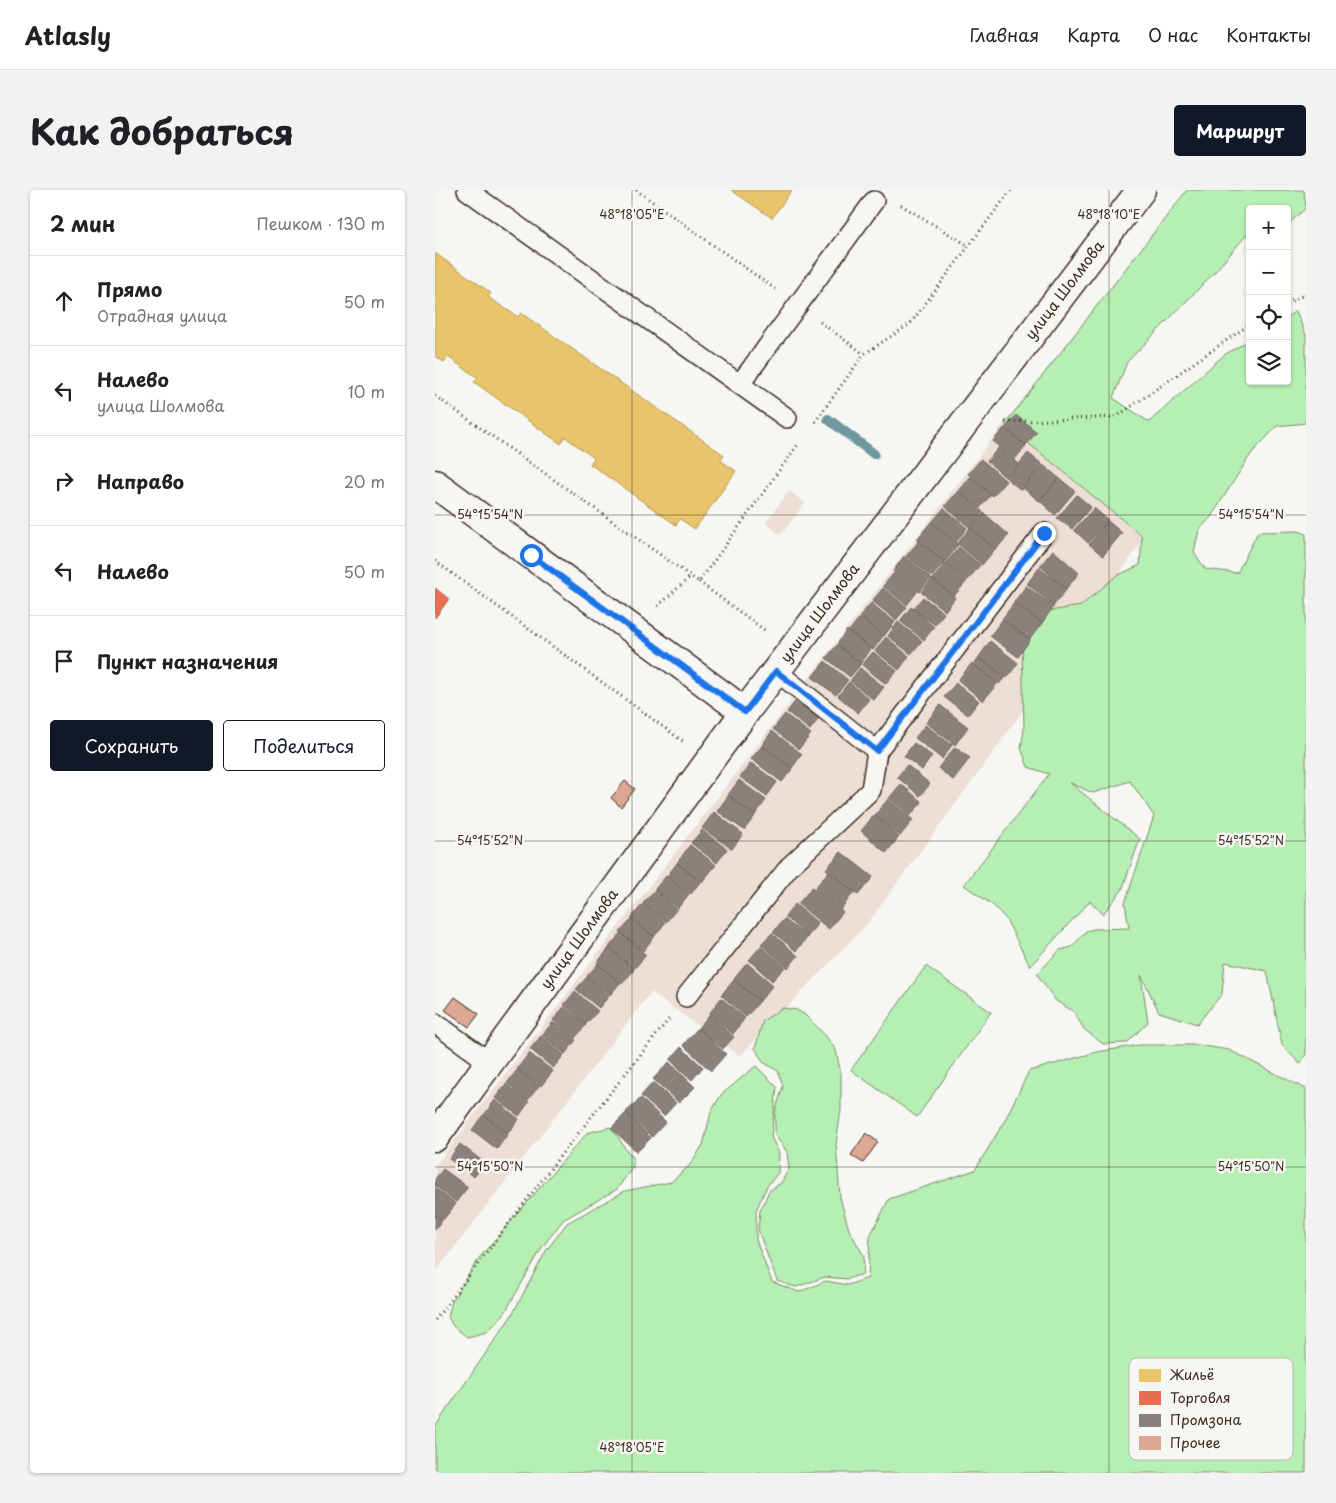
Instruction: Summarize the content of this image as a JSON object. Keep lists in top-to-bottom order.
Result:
{
  "streets": {
    "street": ["улица Шолмова"]
  },
  "legend": [
    "Жильё",
    "Торговля",
    "Промзона",
    "Прочее"
  ],
  "page": {
    "header": "Atlasly",
    "nav": [
      "Главная",
      "Карта",
      "О нас",
      "Контакты"
    ],
    "title": "Как добраться",
    "buttons": [
      "Маршрут",
      ["Сохранить", "Поделиться"]
    ],
    "heading": ["2 мин", "Пешком · 130 m"],
    "map_buttons": ["+", "−"],
    "list": [
      ["Прямо", "Отрадная улица", "50 m"],
      ["Налево", "улица Шолмова", "10 m"],
      ["Направо", "20 m"],
      ["Налево", "50 m"],
      "Пункт назначения"
    ]
  },
  "coordinates": [
    "48°18'05\"E",
    "48°18'10\"E",
    "54°15'54\"N",
    "54°15'52\"N",
    "54°15'50\"N"
  ]
}
